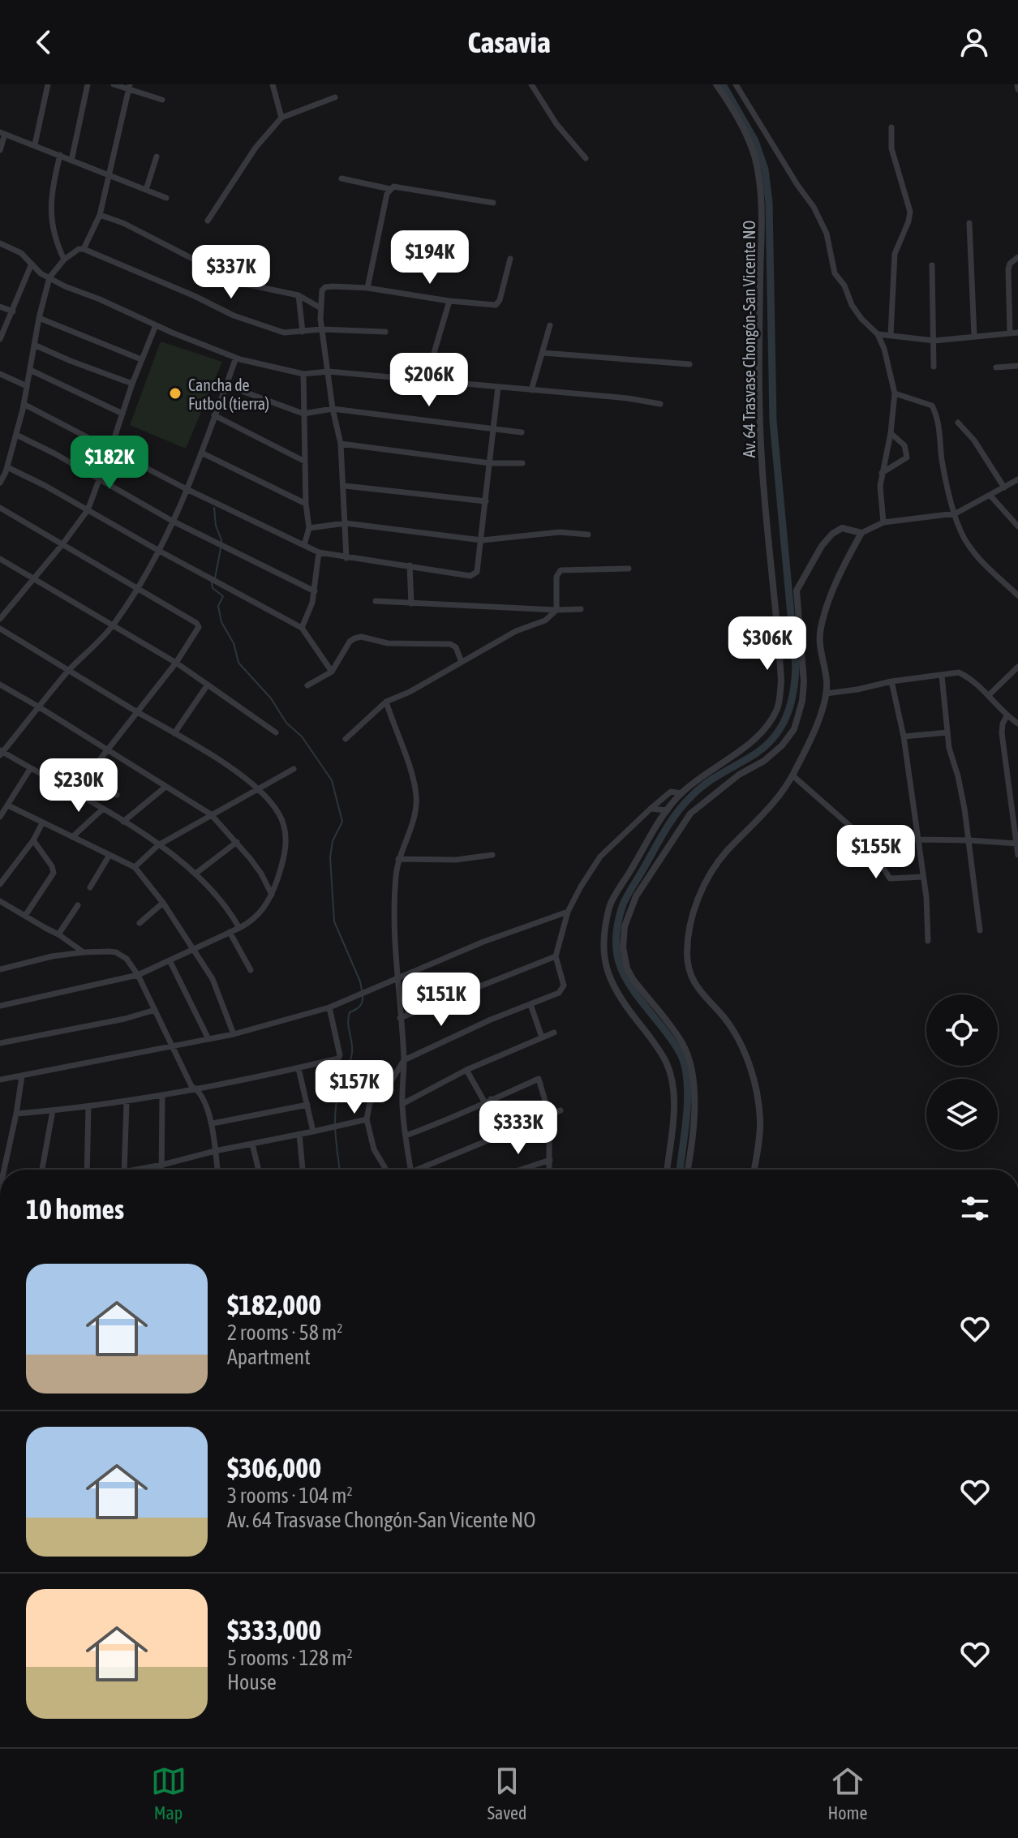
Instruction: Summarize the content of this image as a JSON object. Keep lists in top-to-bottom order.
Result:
{
  "streets": {
    "street": ["Av. 64 Trasvase Chongón-San Vicente NO"]
  },
  "places": ["Cancha de Futbol (tierra)"],
  "page": {
    "header": "Casavia",
    "price": [
      "$194K",
      "$337K",
      "$206K",
      "$182K",
      "$306K",
      "$230K",
      "$155K",
      "$151K",
      "$157K",
      "$333K"
    ],
    "heading": "10 homes",
    "list": [
      {
        "name": "$182,000",
        "note": "2 rooms · 58 m² · Apartment"
      },
      {
        "name": "$306,000",
        "note": "3 rooms · 104 m² · Av. 64 Trasvase Chongón-San Vicente NO"
      },
      {
        "name": "$333,000",
        "note": "5 rooms · 128 m² · House"
      }
    ],
    "tabs": ["Map", "Saved", "Home"]
  }
}
